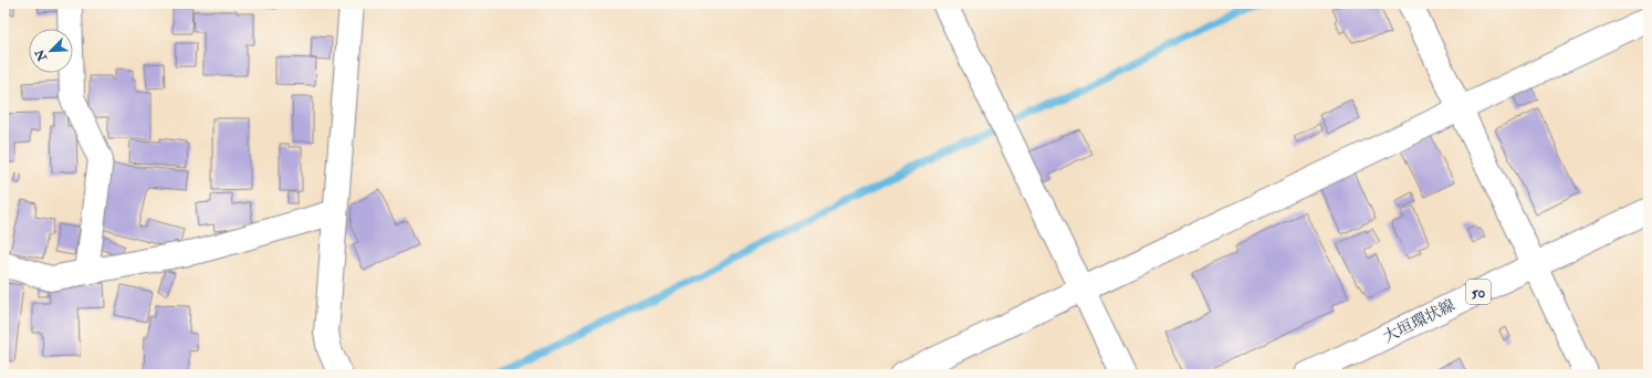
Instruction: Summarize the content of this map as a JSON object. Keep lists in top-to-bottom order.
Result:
{
  "streets": {
    "street": ["50", "大垣環状線"]
  },
  "north": "bottom left"
}
